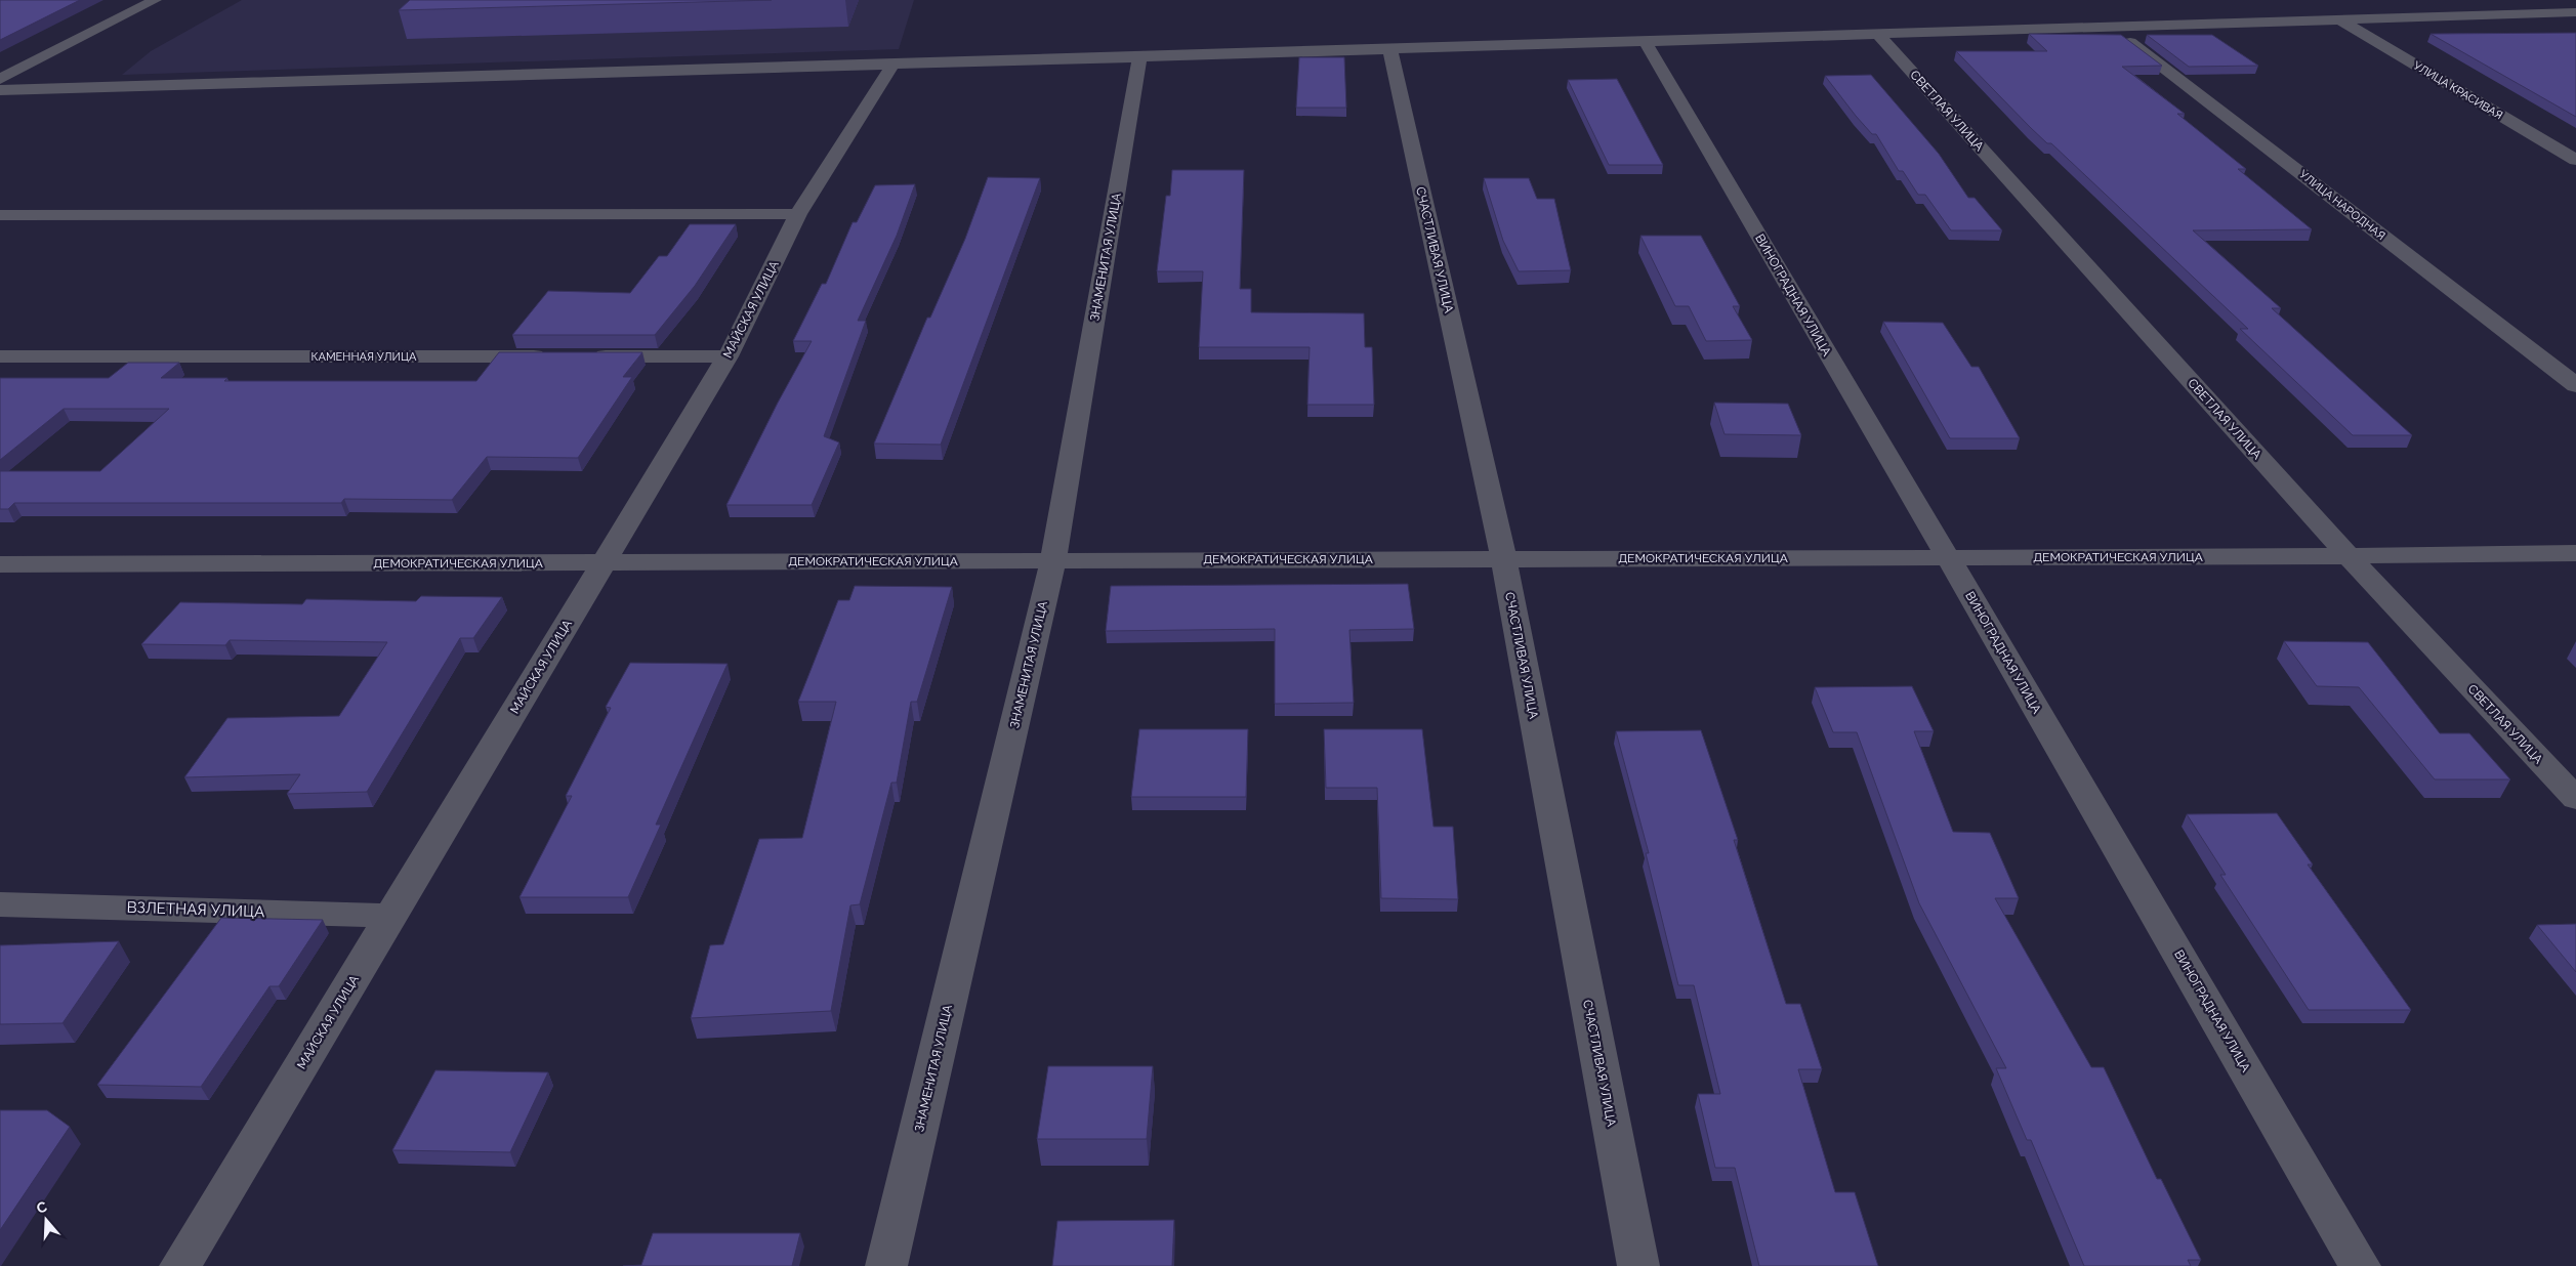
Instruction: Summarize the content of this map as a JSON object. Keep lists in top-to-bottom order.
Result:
{
  "streets": {
    "street": [
      "УЛИЦА КРАСИВАЯ",
      "СВЕТЛАЯ УЛИЦА",
      "УЛИЦА НАРОДНАЯ",
      "СЧАСТЛИВАЯ УЛИЦА",
      "ЗНАМЕНИТАЯ УЛИЦА",
      "ВИНОГРАДНАЯ УЛИЦА",
      "МАЙСКАЯ УЛИЦА",
      "КАМЕННАЯ УЛИЦА",
      "ДЕМОКРАТИЧЕСКАЯ УЛИЦА",
      "ВЗЛЕТНАЯ УЛИЦА"
    ]
  },
  "crossings": [
    ["СВЕТЛАЯ УЛИЦА", "ДЕМОКРАТИЧЕСКАЯ УЛИЦА"],
    ["СЧАСТЛИВАЯ УЛИЦА", "ДЕМОКРАТИЧЕСКАЯ УЛИЦА"],
    ["ЗНАМЕНИТАЯ УЛИЦА", "ДЕМОКРАТИЧЕСКАЯ УЛИЦА"],
    ["ВИНОГРАДНАЯ УЛИЦА", "ДЕМОКРАТИЧЕСКАЯ УЛИЦА"],
    ["МАЙСКАЯ УЛИЦА", "ДЕМОКРАТИЧЕСКАЯ УЛИЦА"],
    ["МАЙСКАЯ УЛИЦА", "ВЗЛЕТНАЯ УЛИЦА"]
  ],
  "north": "top"
}
